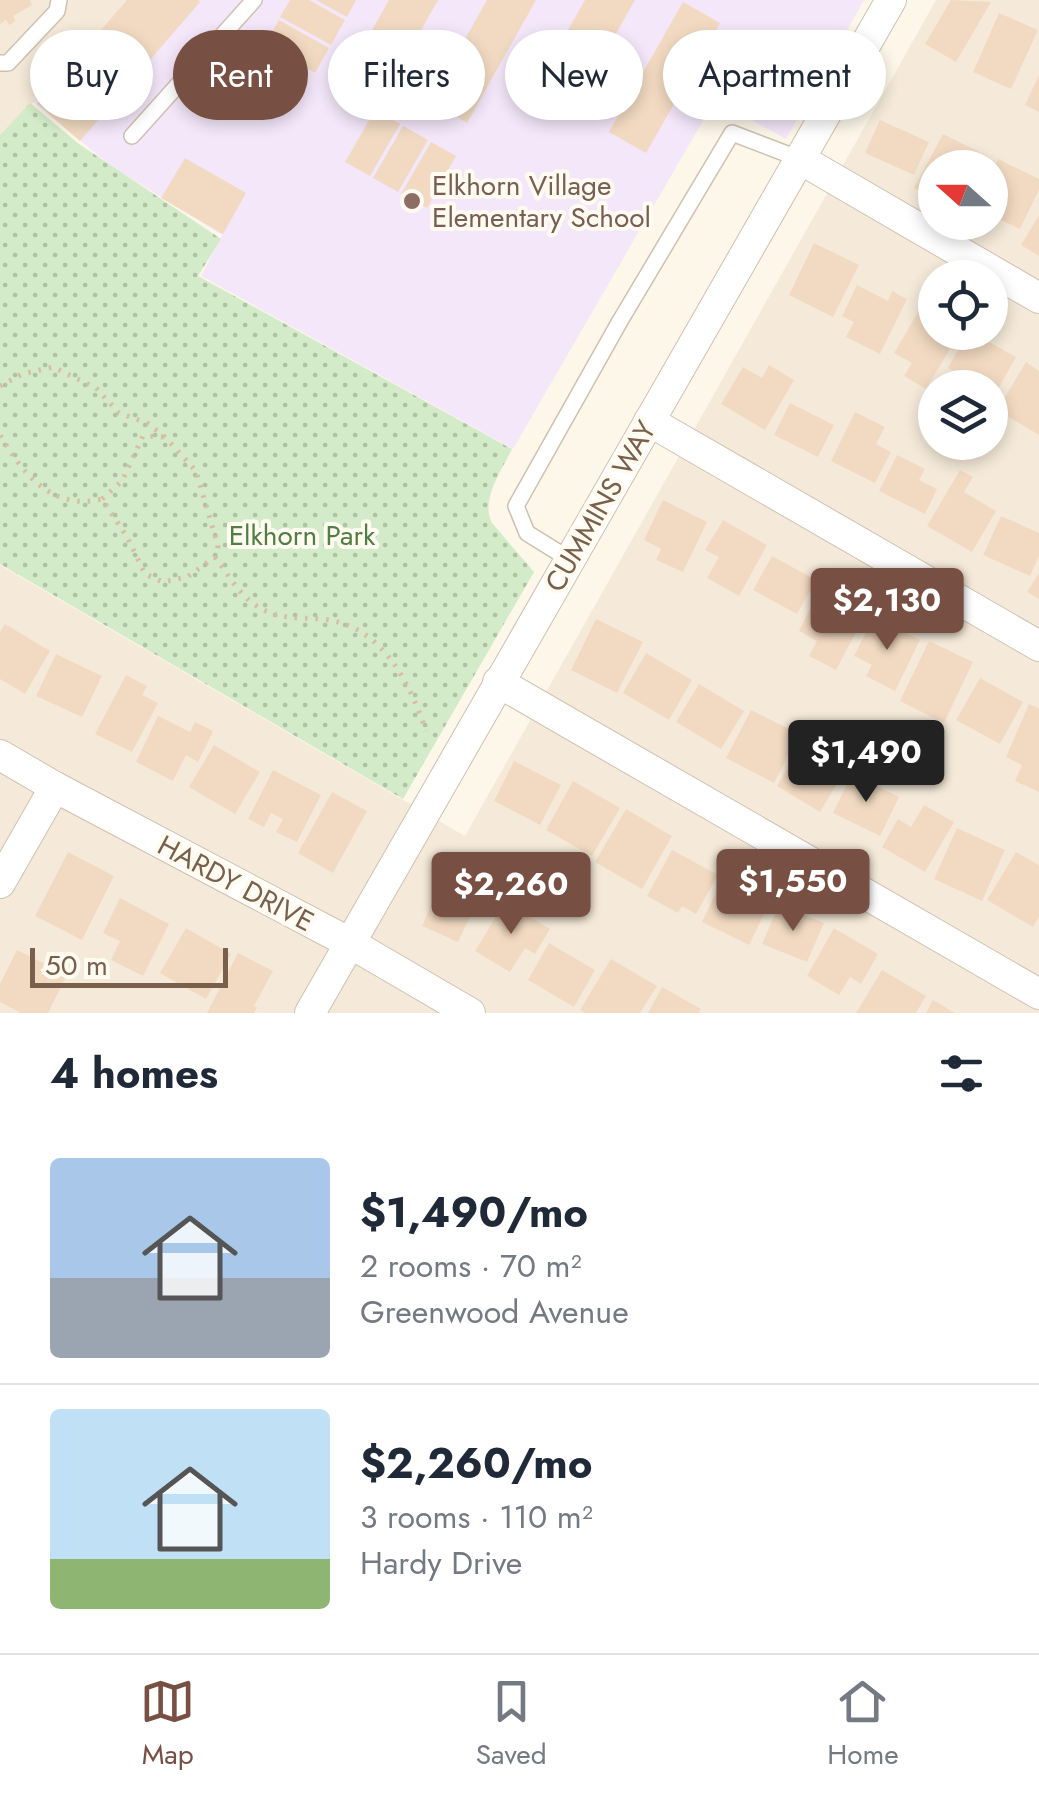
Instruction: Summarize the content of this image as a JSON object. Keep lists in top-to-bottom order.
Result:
{
  "streets": {
    "street": ["CUMMINS WAY", "HARDY DRIVE"]
  },
  "crossings": [
    ["CUMMINS WAY", "HARDY DRIVE"]
  ],
  "parks": ["Elkhorn Park"],
  "places": ["Elkhorn Village Elementary School"],
  "scale_bar": "50 m",
  "north": "left",
  "page": {
    "chip": [
      "Buy",
      "Rent",
      "Filters",
      "New",
      "Apartment"
    ],
    "price": [
      "$2,130",
      "$1,490",
      "$1,550",
      "$2,260"
    ],
    "scale": "50 m",
    "heading": "4 homes",
    "list": [
      {
        "name": "$1,490/mo",
        "note": "2 rooms · 70 m² · Greenwood Avenue"
      },
      {
        "name": "$2,260/mo",
        "note": "3 rooms · 110 m² · Hardy Drive"
      }
    ],
    "tabs": ["Map", "Saved", "Home"]
  }
}
